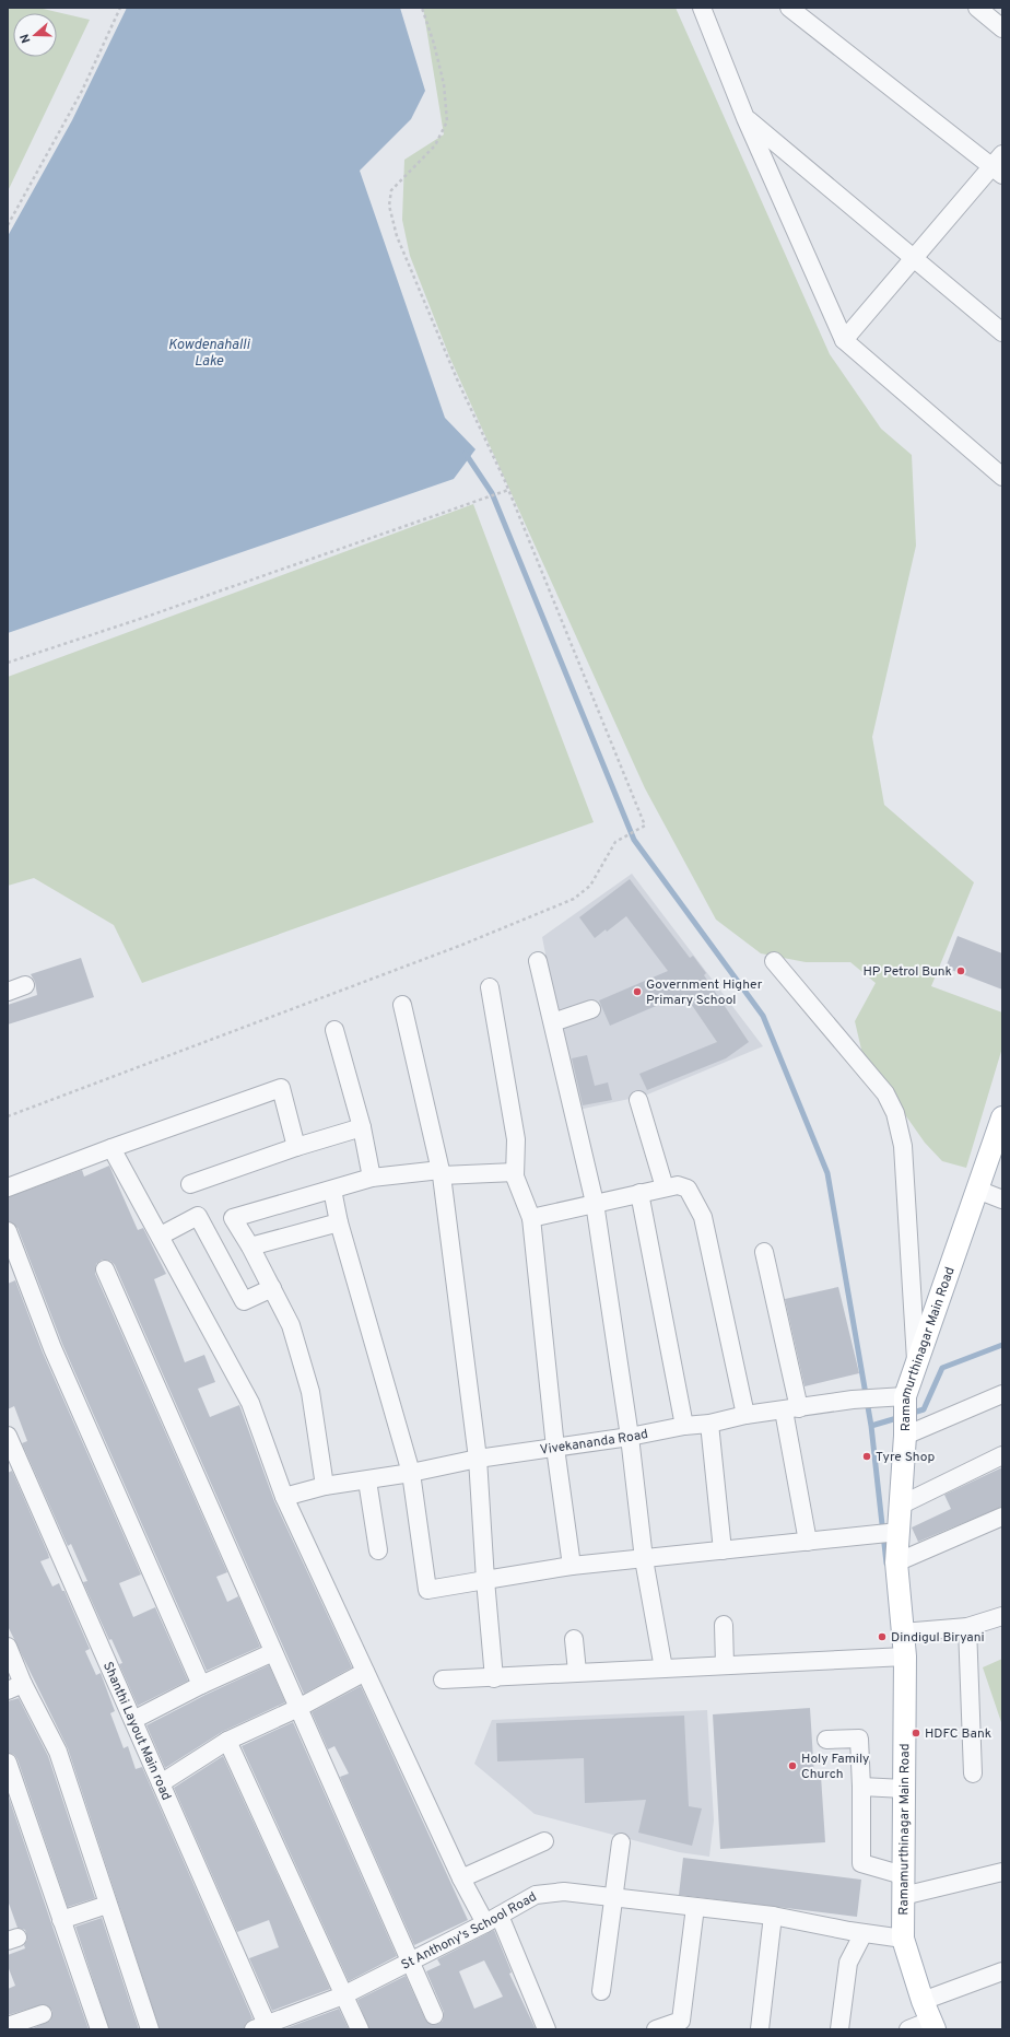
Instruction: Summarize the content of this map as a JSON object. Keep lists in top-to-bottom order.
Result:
{
  "streets": {
    "main road": ["Ramamurthinagar Main Road"],
    "street": ["Vivekananda Road", "Shanthi Layout Main road", "St Anthony's School Road"]
  },
  "crossings": [
    ["Ramamurthinagar Main Road", "Vivekananda Road"],
    ["Ramamurthinagar Main Road", "St Anthony's School Road"],
    ["Shanthi Layout Main road", "St Anthony's School Road"]
  ],
  "water": ["Kowdenahalli Lake"],
  "places": [
    "HP Petrol Bunk",
    "Government Higher Primary School",
    "Tyre Shop",
    "Dindigul Biryani",
    "HDFC Bank",
    "Holy Family Church"
  ],
  "north": "left"
}
